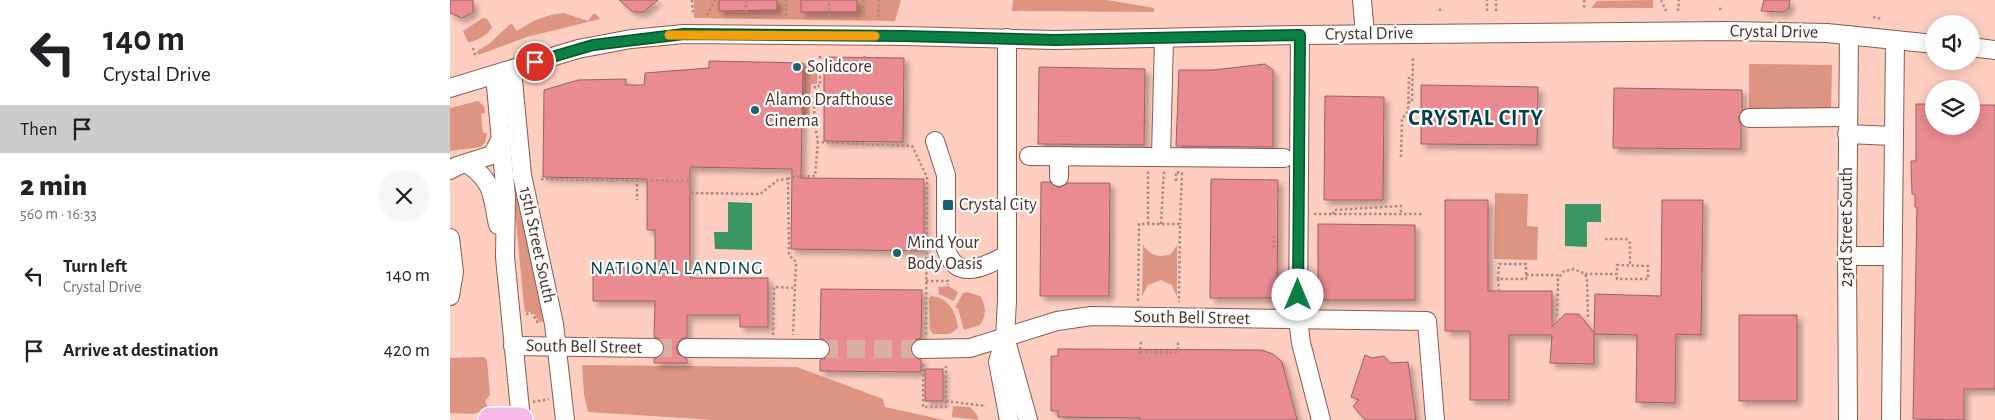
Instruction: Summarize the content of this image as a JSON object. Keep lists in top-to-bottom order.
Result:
{
  "streets": {
    "street": [
      "Crystal Drive",
      "23rd Street South",
      "15th Street South",
      "South Bell Street"
    ]
  },
  "crossings": [
    ["Crystal Drive", "23rd Street South"],
    ["Crystal Drive", "15th Street South"],
    ["15th Street South", "South Bell Street"]
  ],
  "districts": ["CRYSTAL CITY", "NATIONAL LANDING"],
  "places": {
    "other": ["Solidcore", "Alamo Drafthouse Cinema", "Mind Your Body Oasis"],
    "transit": ["Crystal City"]
  },
  "page": {
    "turn": ["140 m", "Crystal Drive"],
    "then": "Then",
    "heading": ["2 min", "560 m · 16:33"],
    "list": [
      {
        "name": "Turn left",
        "note": "Crystal Drive",
        "value": "140 m"
      },
      {
        "name": "Arrive at destination",
        "value": "420 m"
      }
    ]
  }
}
